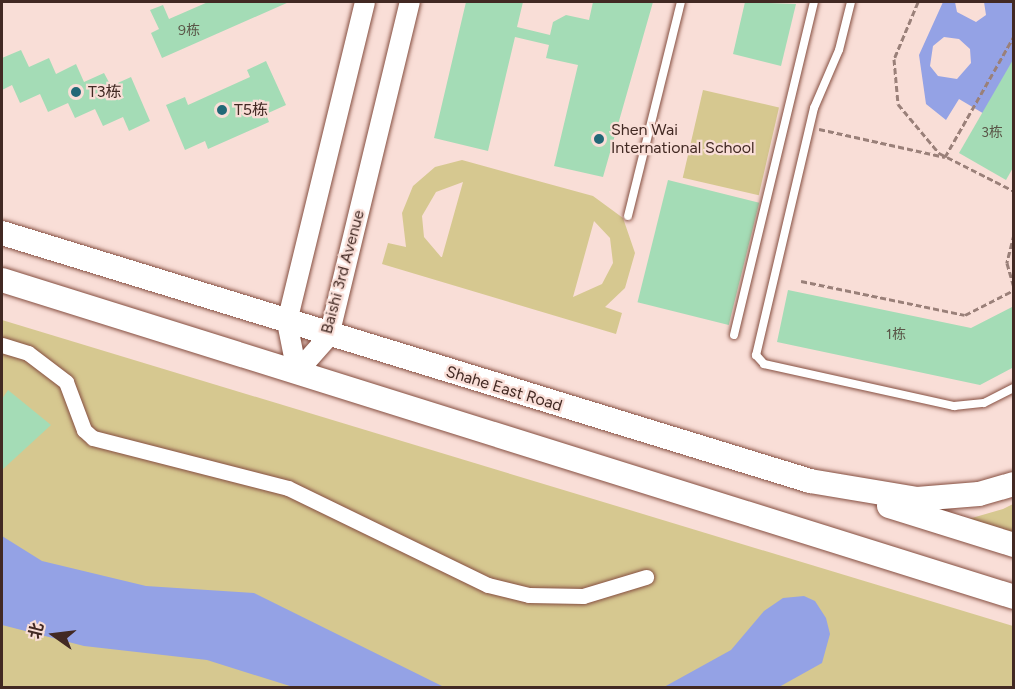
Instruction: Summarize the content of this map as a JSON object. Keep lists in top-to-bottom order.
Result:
{
  "streets": {
    "main road": ["Shahe East Road"],
    "street": ["Baishi 3rd Avenue"]
  },
  "crossings": [
    ["Baishi 3rd Avenue", "Shahe East Road"]
  ],
  "places": ["T3栋", "T5栋", "Shen Wai International School"],
  "house_numbers": ["9栋", "3栋", "1栋"],
  "north": "left"
}
